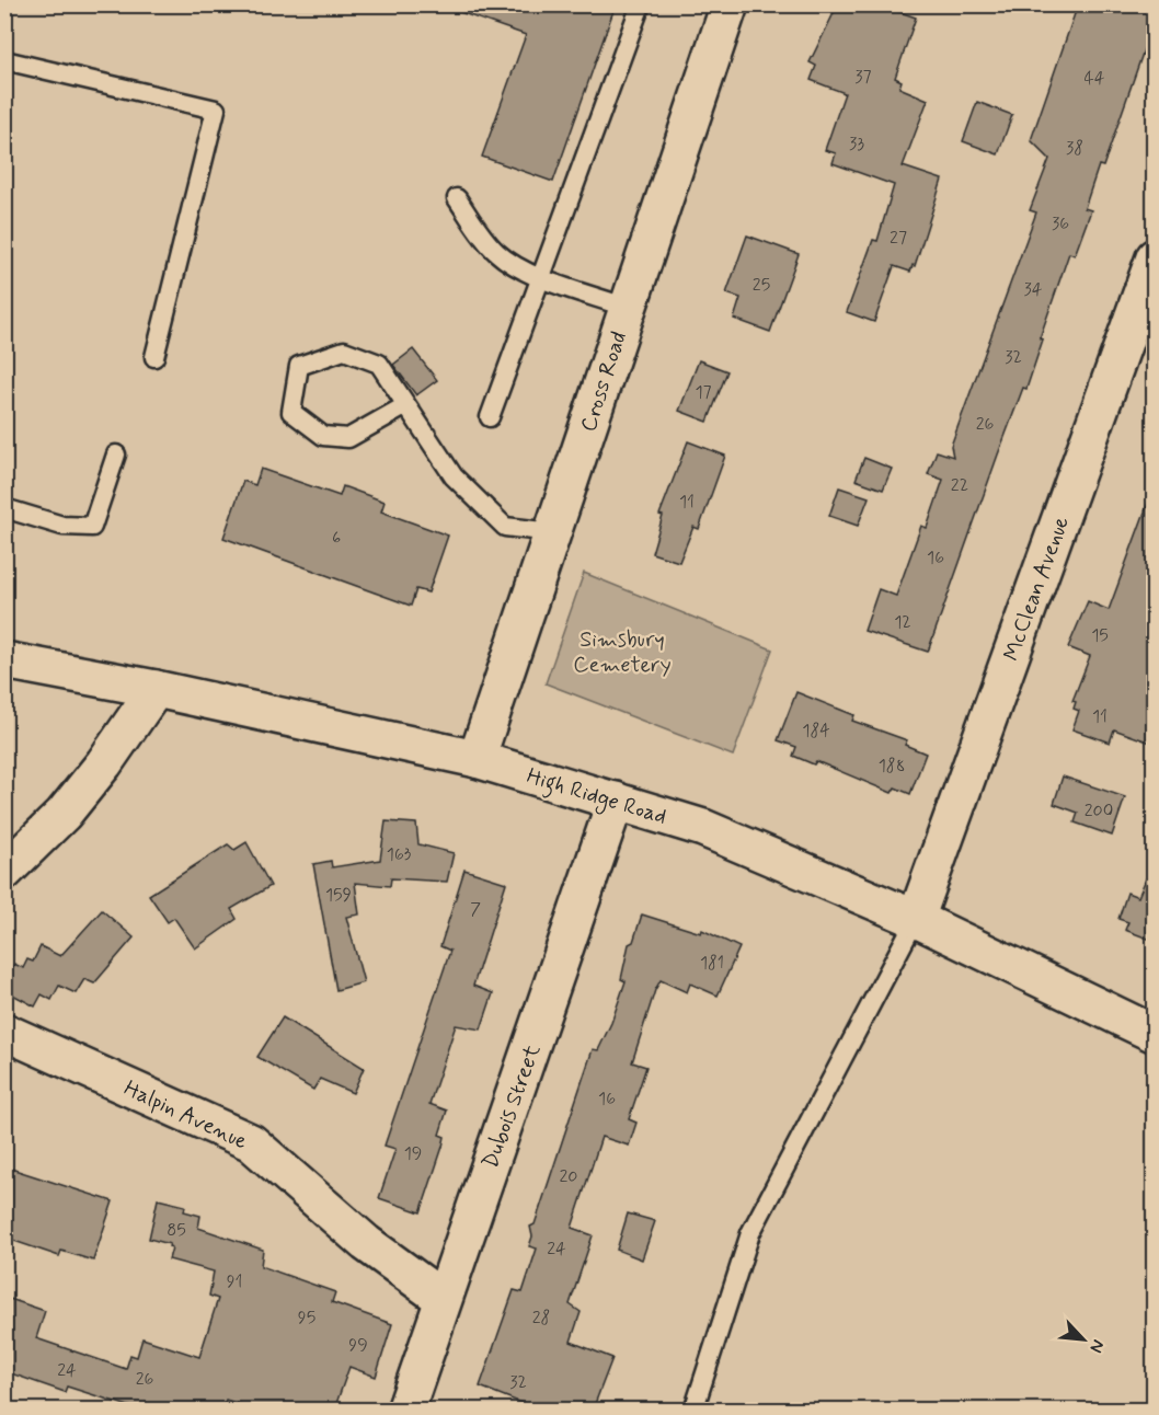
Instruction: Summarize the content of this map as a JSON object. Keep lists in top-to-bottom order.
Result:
{
  "streets": {
    "street": [
      "Cross Road",
      "McClean Avenue",
      "High Ridge Road",
      "Dubois Street",
      "Halpin Avenue"
    ]
  },
  "crossings": [
    ["Cross Road", "High Ridge Road"],
    ["McClean Avenue", "High Ridge Road"],
    ["High Ridge Road", "Dubois Street"],
    ["Dubois Street", "Halpin Avenue"]
  ],
  "parks": ["Simsbury Cemetery"],
  "house_numbers": [
    "37",
    "44",
    "33",
    "38",
    "36",
    "27",
    "25",
    "34",
    "32",
    "17",
    "26",
    "22",
    "11",
    "6",
    "16",
    "12",
    "15",
    "11",
    "184",
    "188",
    "200",
    "163",
    "159",
    "7",
    "181",
    "16",
    "19",
    "20",
    "85",
    "24",
    "91",
    "95",
    "28",
    "99",
    "24",
    "26",
    "32"
  ],
  "north": "bottom right"
}
